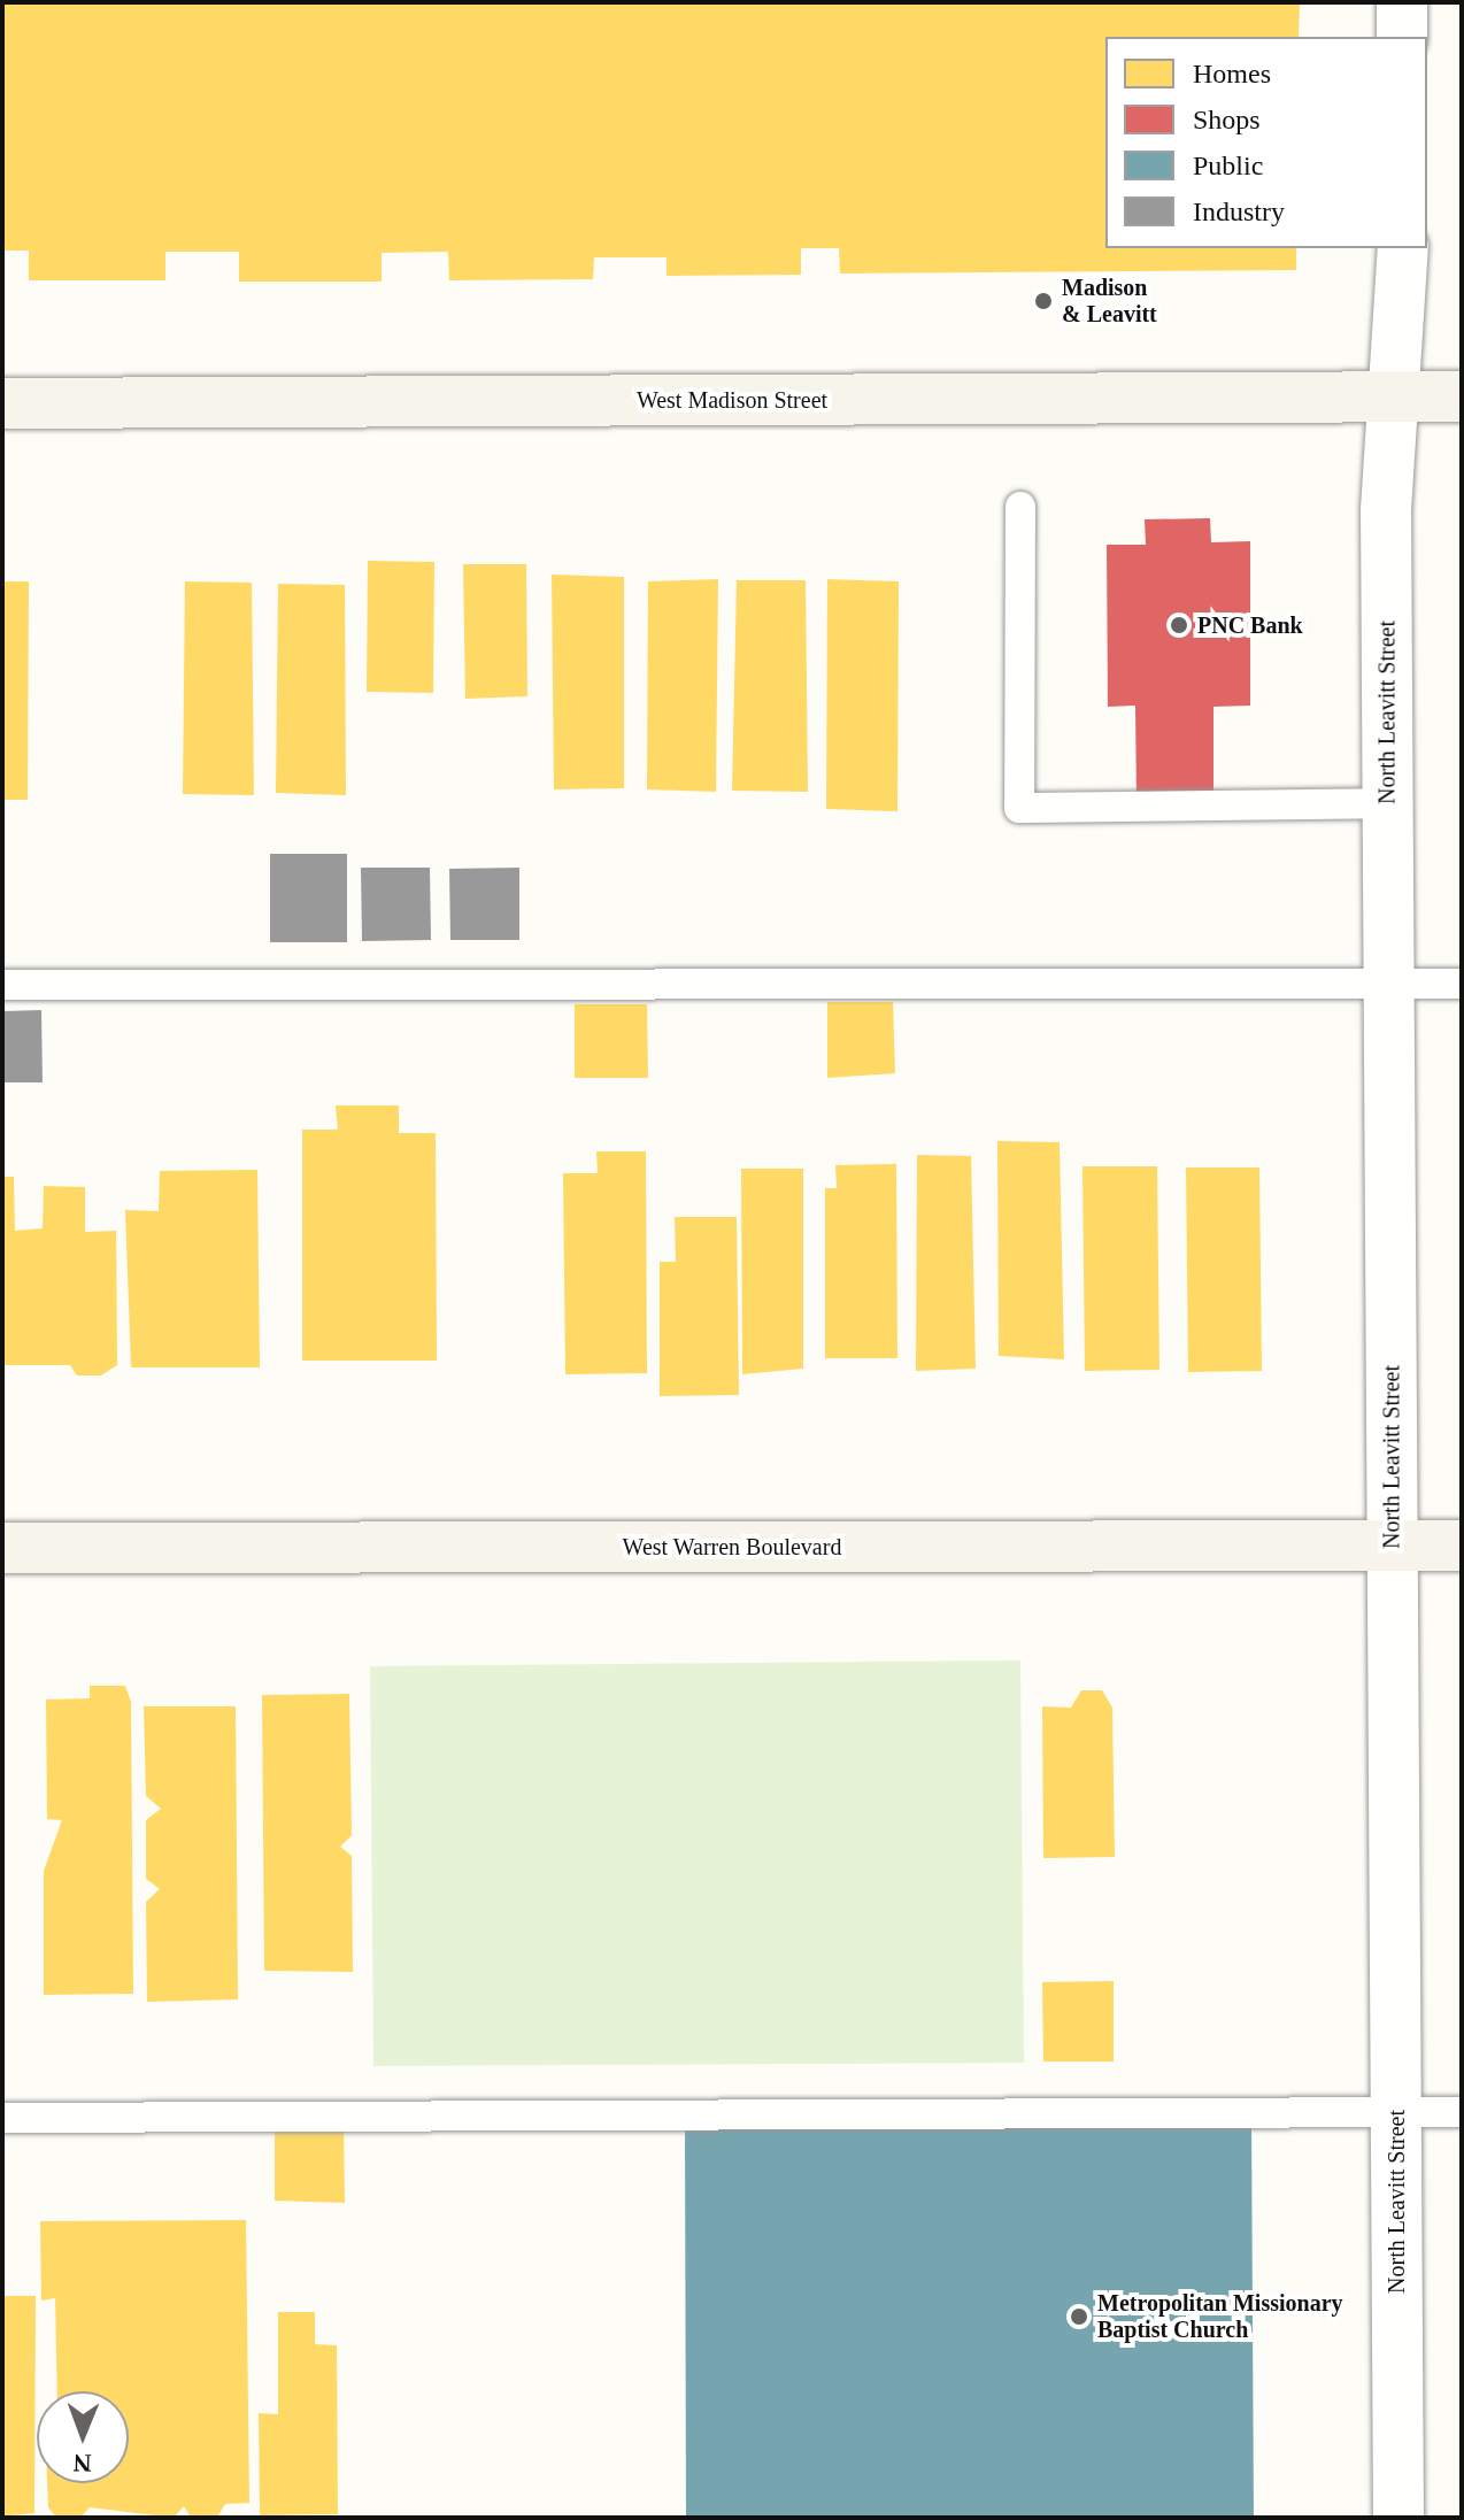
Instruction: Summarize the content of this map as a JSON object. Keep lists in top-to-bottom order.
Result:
{
  "streets": {
    "main road": ["West Madison Street", "West Warren Boulevard"],
    "street": ["North Leavitt Street"]
  },
  "crossings": [
    ["West Madison Street", "North Leavitt Street"],
    ["North Leavitt Street", "West Warren Boulevard"]
  ],
  "places": ["Madison & Leavitt", "PNC Bank", "Metropolitan Missionary Baptist Church"],
  "legend": [
    "Homes",
    "Shops",
    "Public",
    "Industry"
  ],
  "north": "bottom"
}
